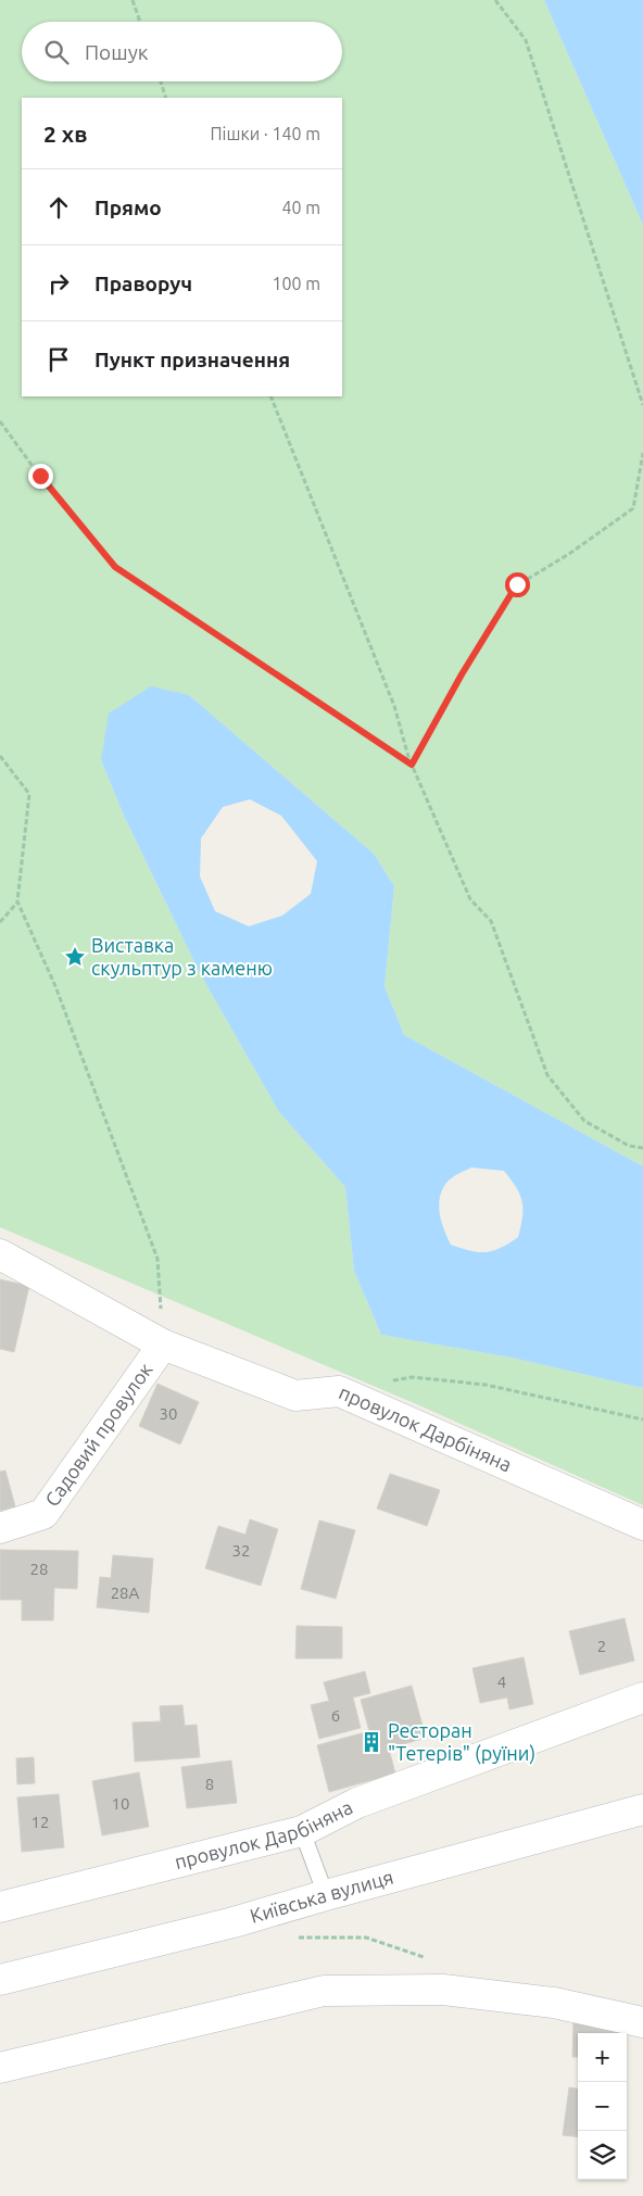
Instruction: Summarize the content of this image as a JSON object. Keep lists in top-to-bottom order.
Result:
{
  "streets": {
    "street": ["провулок Дарбіняна", "Садовий провулок", "Київська вулиця"]
  },
  "crossings": [
    ["провулок Дарбіняна", "Садовий провулок"]
  ],
  "places": {
    "place": ["Виставка скульптур з каменю"],
    "building": ["Ресторан \"Тетерів\" (руїни)"]
  },
  "house_numbers": [
    "30",
    "32",
    "28",
    "28А",
    "2",
    "4",
    "6",
    "8",
    "10",
    "12"
  ],
  "page": {
    "search": "Пошук",
    "heading": ["2 хв", "Пішки · 140 m"],
    "list": [
      ["Прямо", "40 m"],
      ["Праворуч", "100 m"],
      "Пункт призначення"
    ],
    "map_buttons": ["+", "−"]
  }
}
